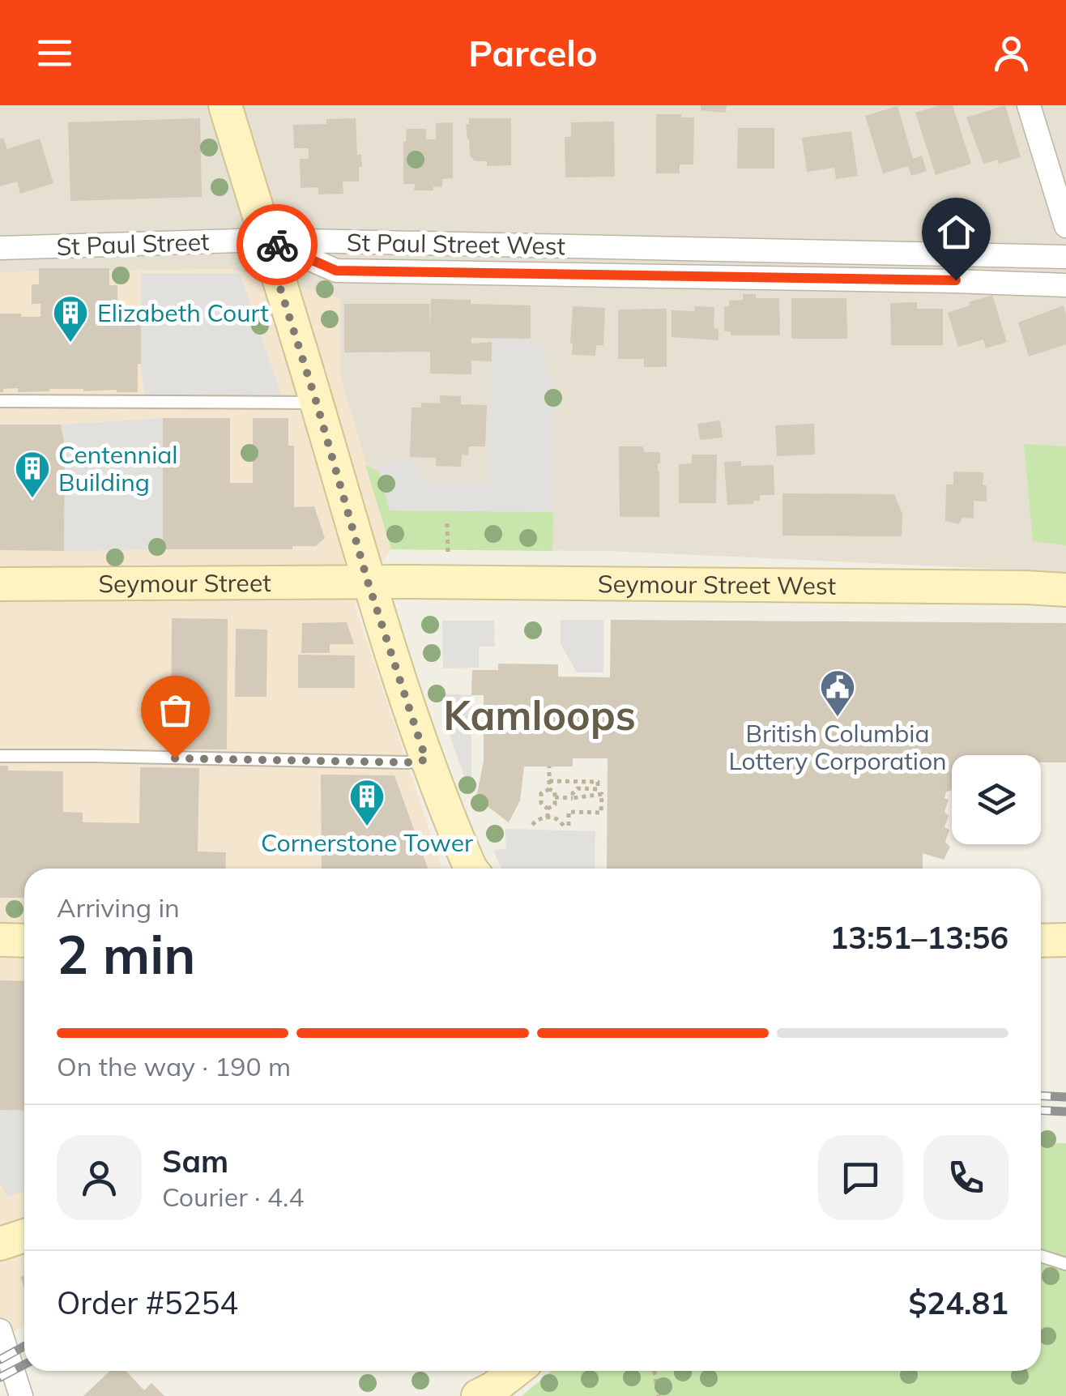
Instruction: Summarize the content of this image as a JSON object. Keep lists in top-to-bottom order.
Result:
{
  "streets": {
    "main road": ["Seymour Street", "Seymour Street West"],
    "street": ["St Paul Street", "St Paul Street West"]
  },
  "crossings": [
    ["St Paul Street", "St Paul Street West"],
    ["Seymour Street", "Seymour Street West"]
  ],
  "districts": ["Kamloops"],
  "places": {
    "building": ["Elizabeth Court", "Centennial Building", "Cornerstone Tower"],
    "public building": ["British Columbia Lottery Corporation"]
  },
  "page": {
    "header": "Parcelo",
    "heading": ["2 min", "Arriving in", "13:51–13:56"],
    "panel": [
      "Sam",
      "Courier · 4.4",
      "Order #5254",
      "$24.81"
    ],
    "bar": "On the way · 190 m"
  }
}
